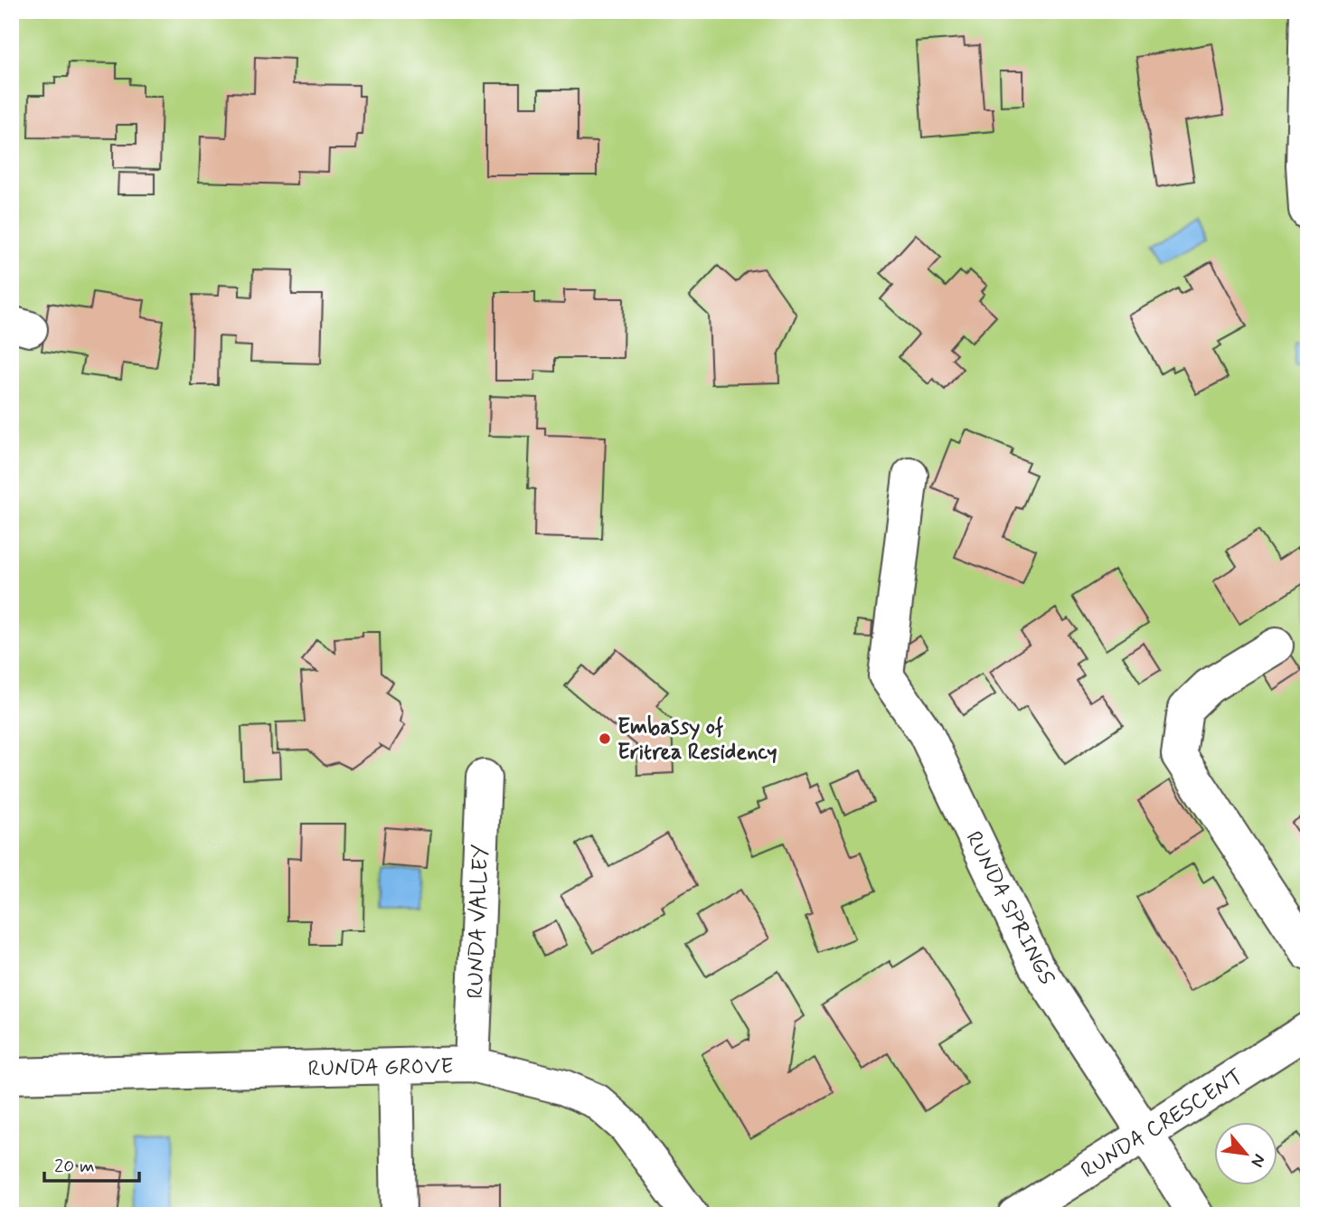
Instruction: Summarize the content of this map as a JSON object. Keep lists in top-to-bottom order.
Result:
{
  "streets": {
    "street": [
      "RUNDA SPRINGS",
      "RUNDA VALLEY",
      "RUNDA GROVE",
      "RUNDA CRESCENT"
    ]
  },
  "crossings": [
    ["RUNDA SPRINGS", "RUNDA CRESCENT"],
    ["RUNDA VALLEY", "RUNDA GROVE"]
  ],
  "places": ["Embassy of Eritrea Residency"],
  "scale_bar": "20 m",
  "north": "bottom right"
}
